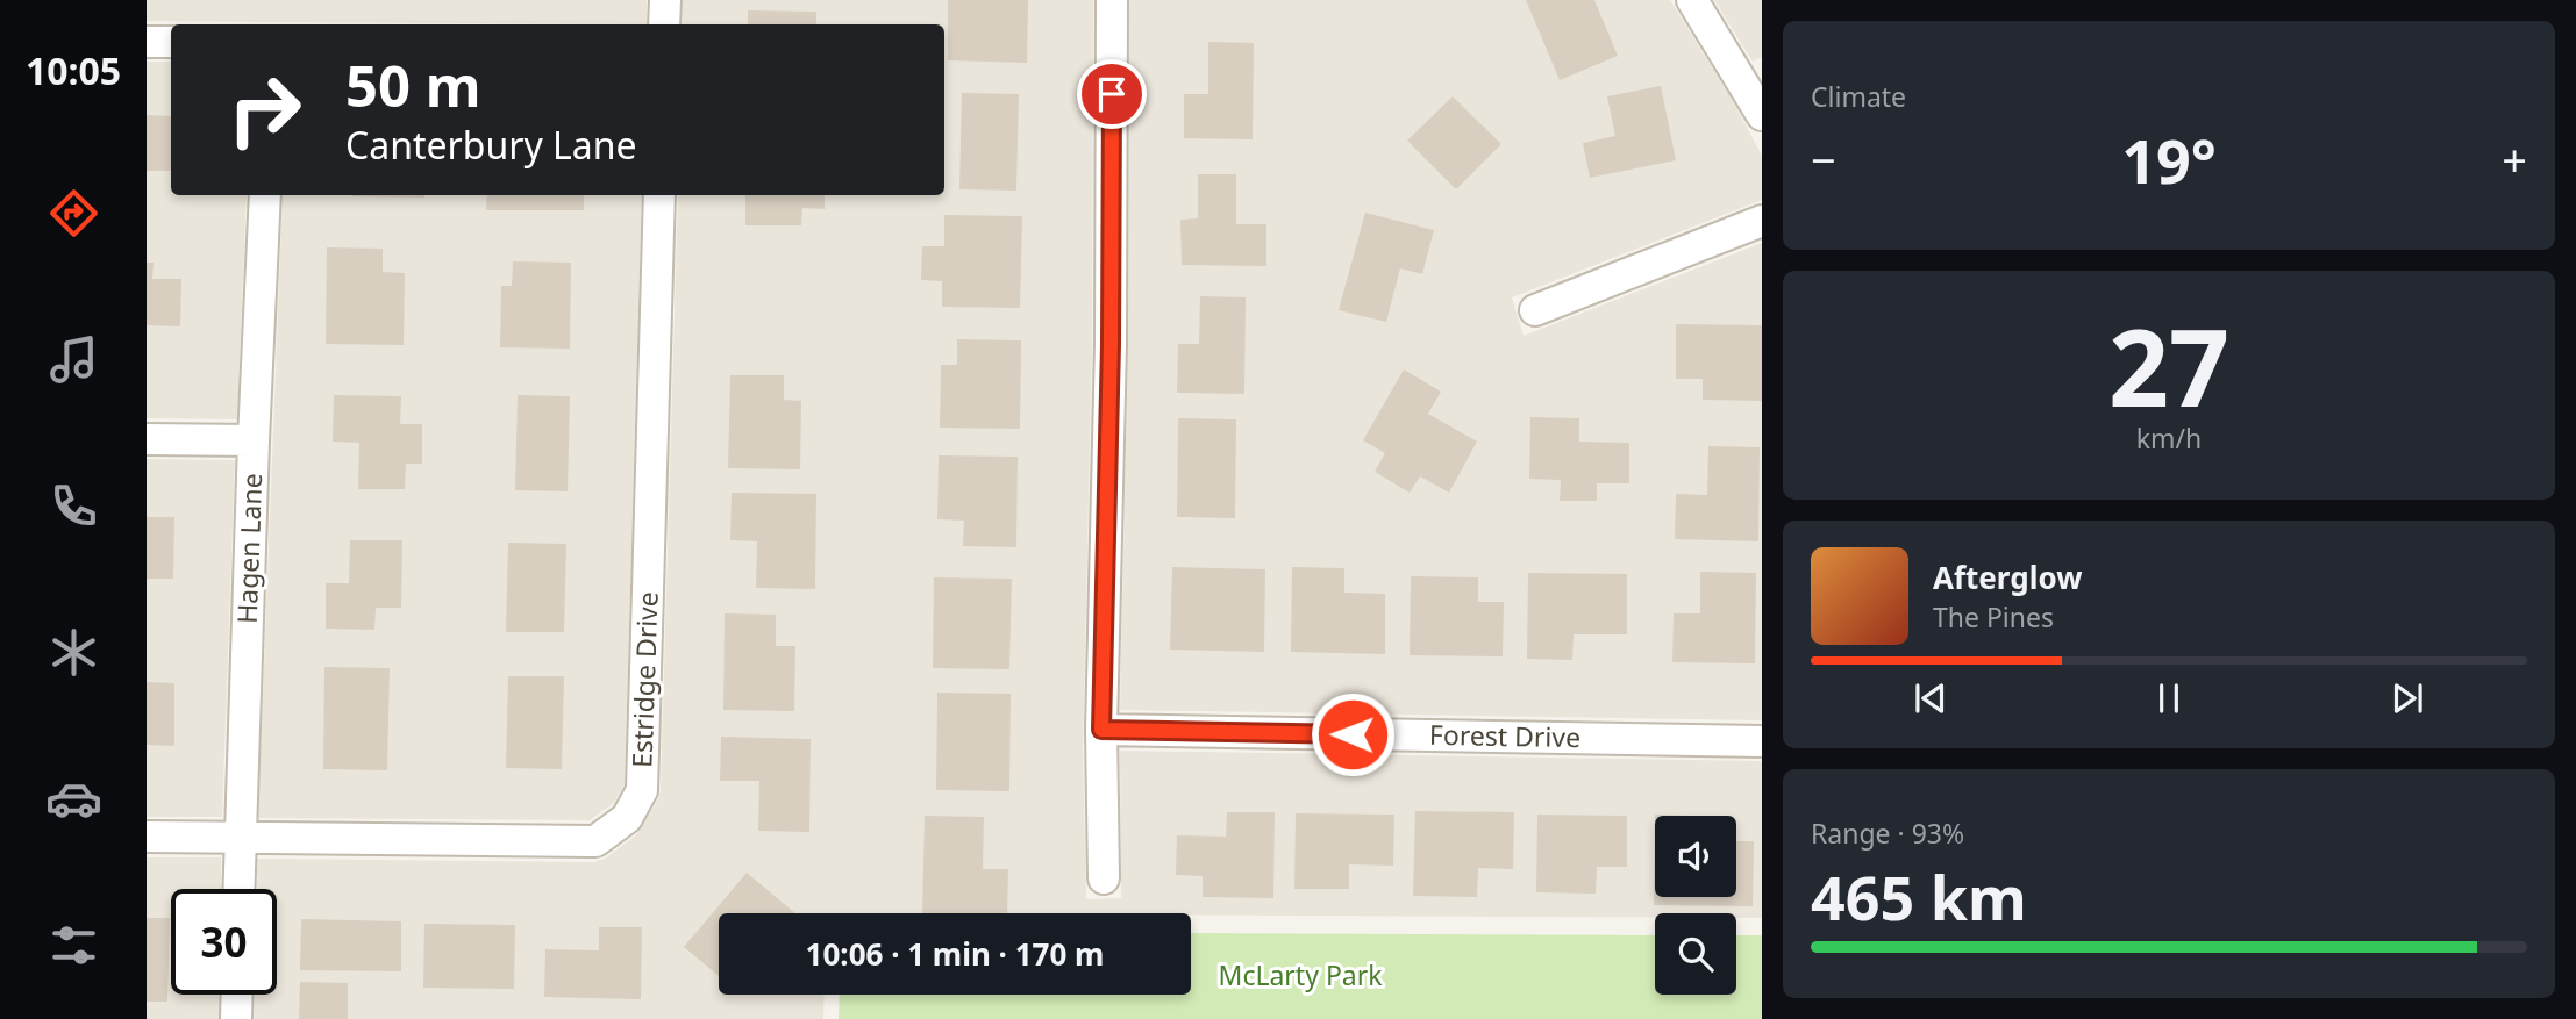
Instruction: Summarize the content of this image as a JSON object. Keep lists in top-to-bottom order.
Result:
{
  "streets": {
    "street": ["Hagen Lane", "Estridge Drive", "Forest Drive"]
  },
  "crossings": [
    ["Hagen Lane", "Estridge Drive"]
  ],
  "parks": ["McLarty Park"],
  "page": {
    "tabs": "10:05",
    "tile": [
      "Climate",
      ["27", "km/h"],
      ["Range · 93%", "465 km"]
    ],
    "turn": ["50 m", "Canterbury Lane"],
    "heat": ["−", "19°", "+"],
    "song": ["Afterglow", "The Pines"],
    "limit": "30",
    "trip": "10:06 · 1 min · 170 m"
  }
}
